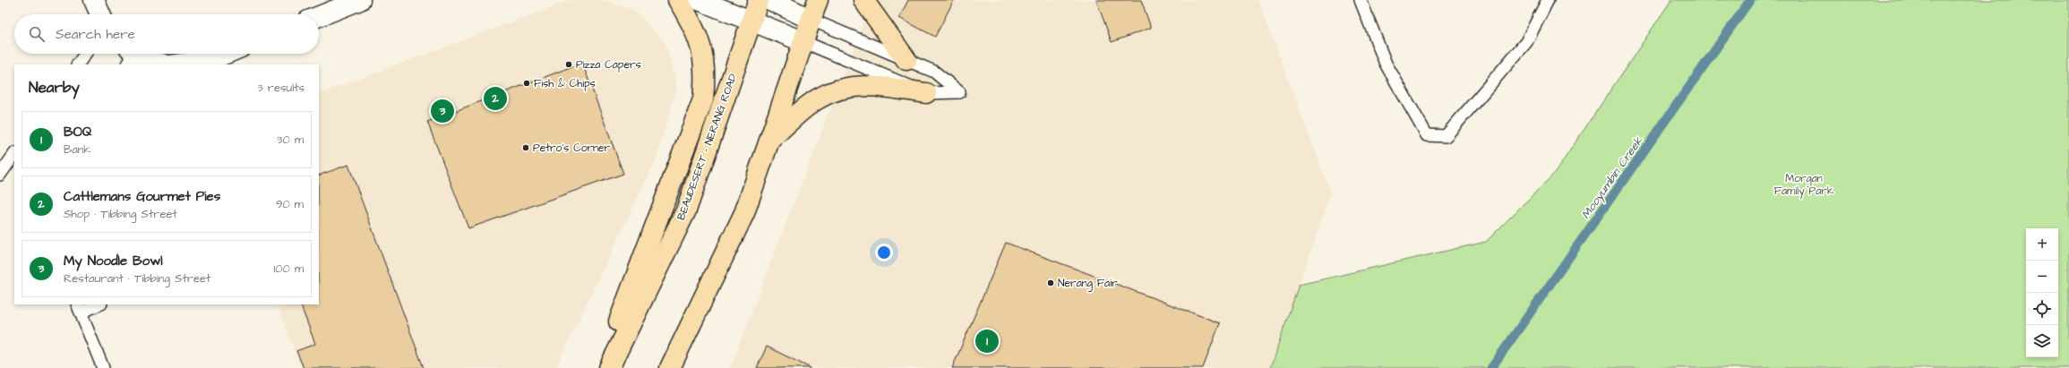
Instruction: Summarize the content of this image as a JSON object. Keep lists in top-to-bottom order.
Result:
{
  "streets": {
    "main road": ["BEAUDESERT - NERANG ROAD"]
  },
  "water": ["Mooyumbin Creek"],
  "parks": ["Morgan Family Park"],
  "places": [
    "Pizza Capers",
    "Fish & Chips",
    "Petro's Corner",
    "Nerang Fair"
  ],
  "page": {
    "search": "Search here",
    "heading": ["Nearby", "3 results"],
    "pins": ["2", "3", "1"],
    "list": [
      {
        "mark": "1",
        "name": "BOQ",
        "note": "Bank",
        "value": "30 m"
      },
      {
        "mark": "2",
        "name": "Cattlemans Gourmet Pies",
        "note": "Shop · Tibbing Street",
        "value": "90 m"
      },
      {
        "mark": "3",
        "name": "My Noodle Bowl",
        "note": "Restaurant · Tibbing Street",
        "value": "100 m"
      }
    ],
    "map_buttons": ["+", "−"]
  }
}
